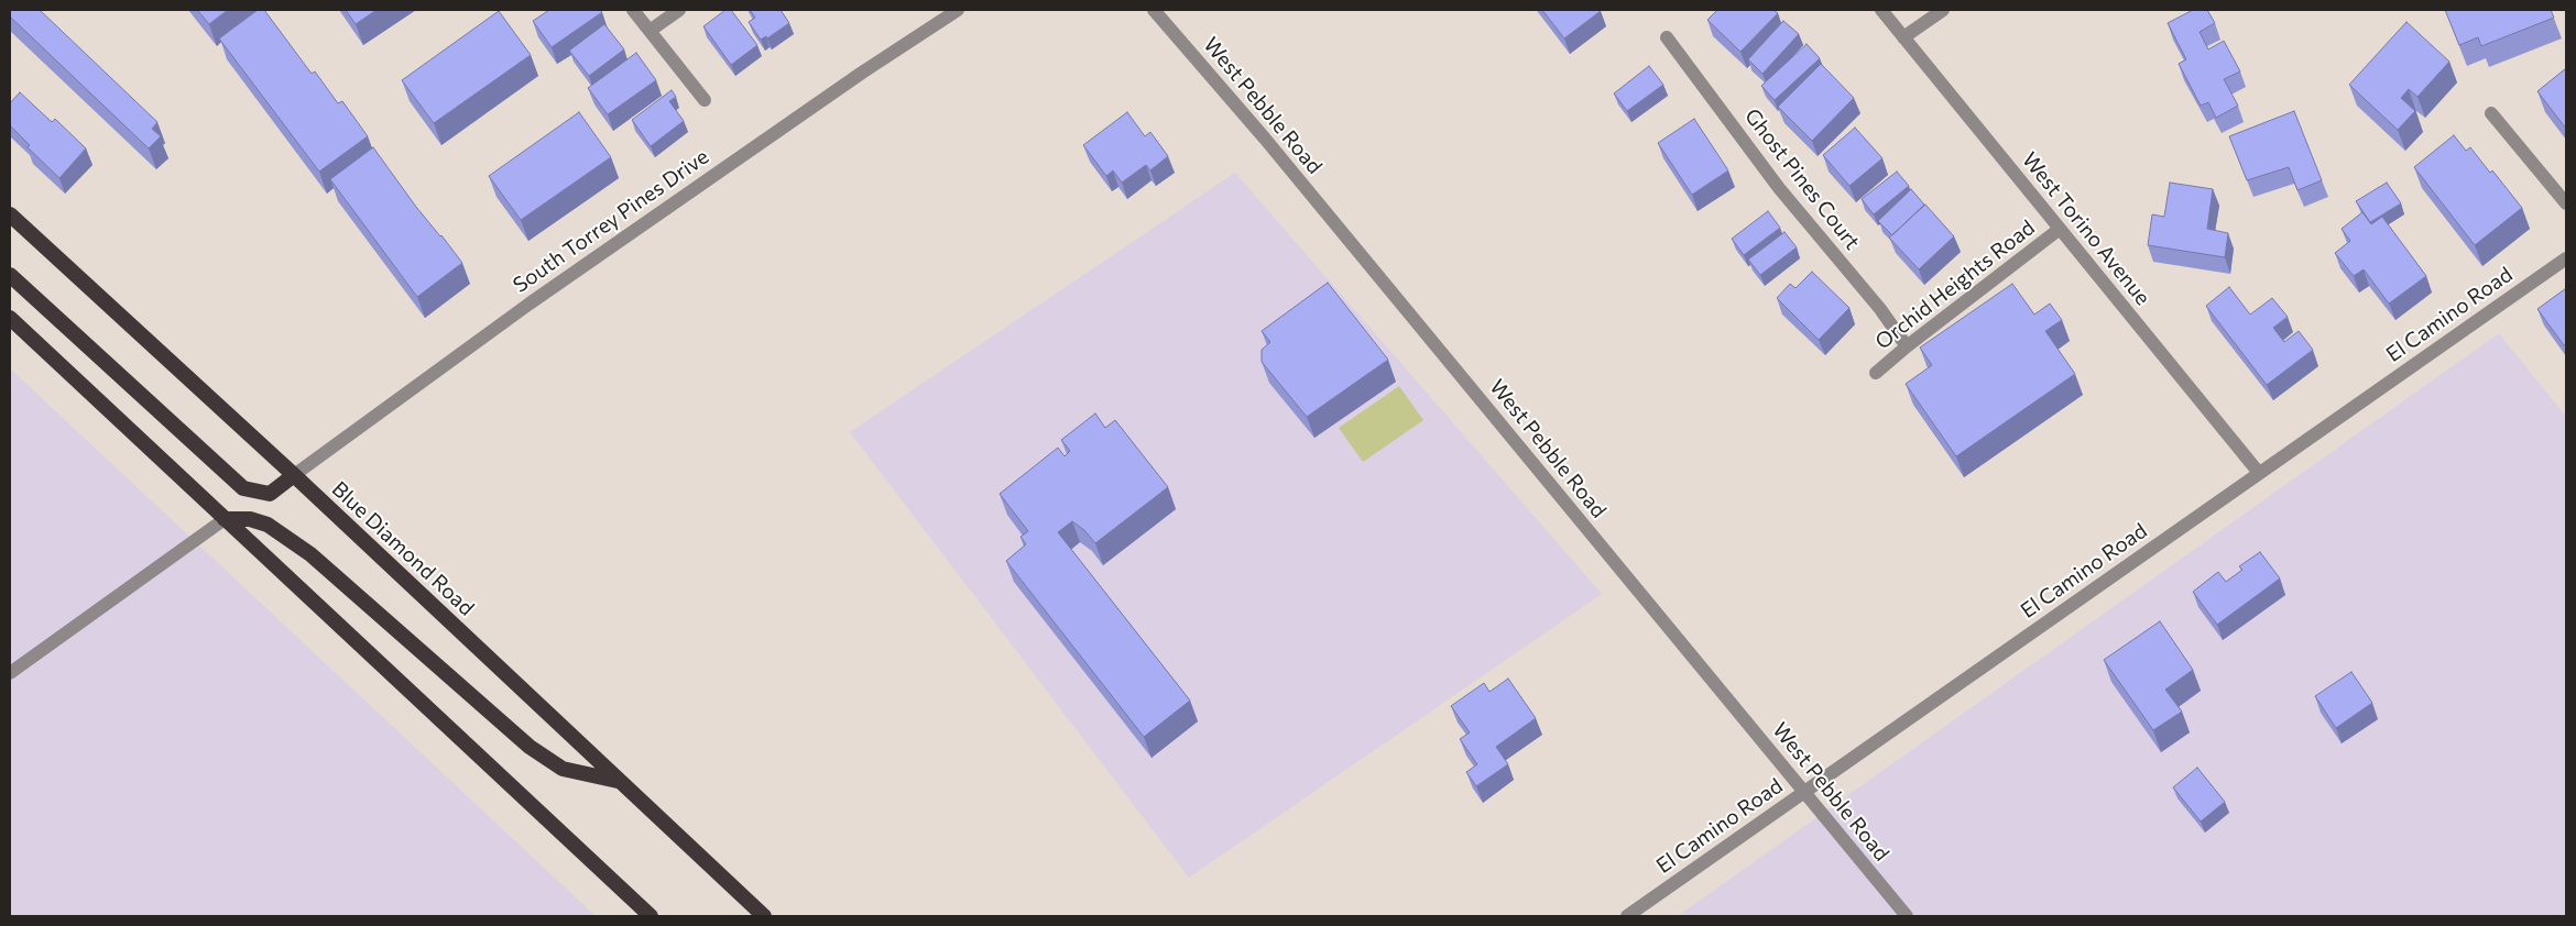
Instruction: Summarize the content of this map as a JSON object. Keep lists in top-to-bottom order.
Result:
{
  "streets": {
    "highway": ["Blue Diamond Road"],
    "street": [
      "West Pebble Road",
      "Ghost Pines Court",
      "South Torrey Pines Drive",
      "West Torino Avenue",
      "Orchid Heights Road",
      "El Camino Road"
    ]
  },
  "crossings": [
    ["West Pebble Road", "El Camino Road"],
    ["Ghost Pines Court", "Orchid Heights Road"],
    ["South Torrey Pines Drive", "Blue Diamond Road"],
    ["West Torino Avenue", "Orchid Heights Road"],
    ["West Torino Avenue", "El Camino Road"]
  ]
}
